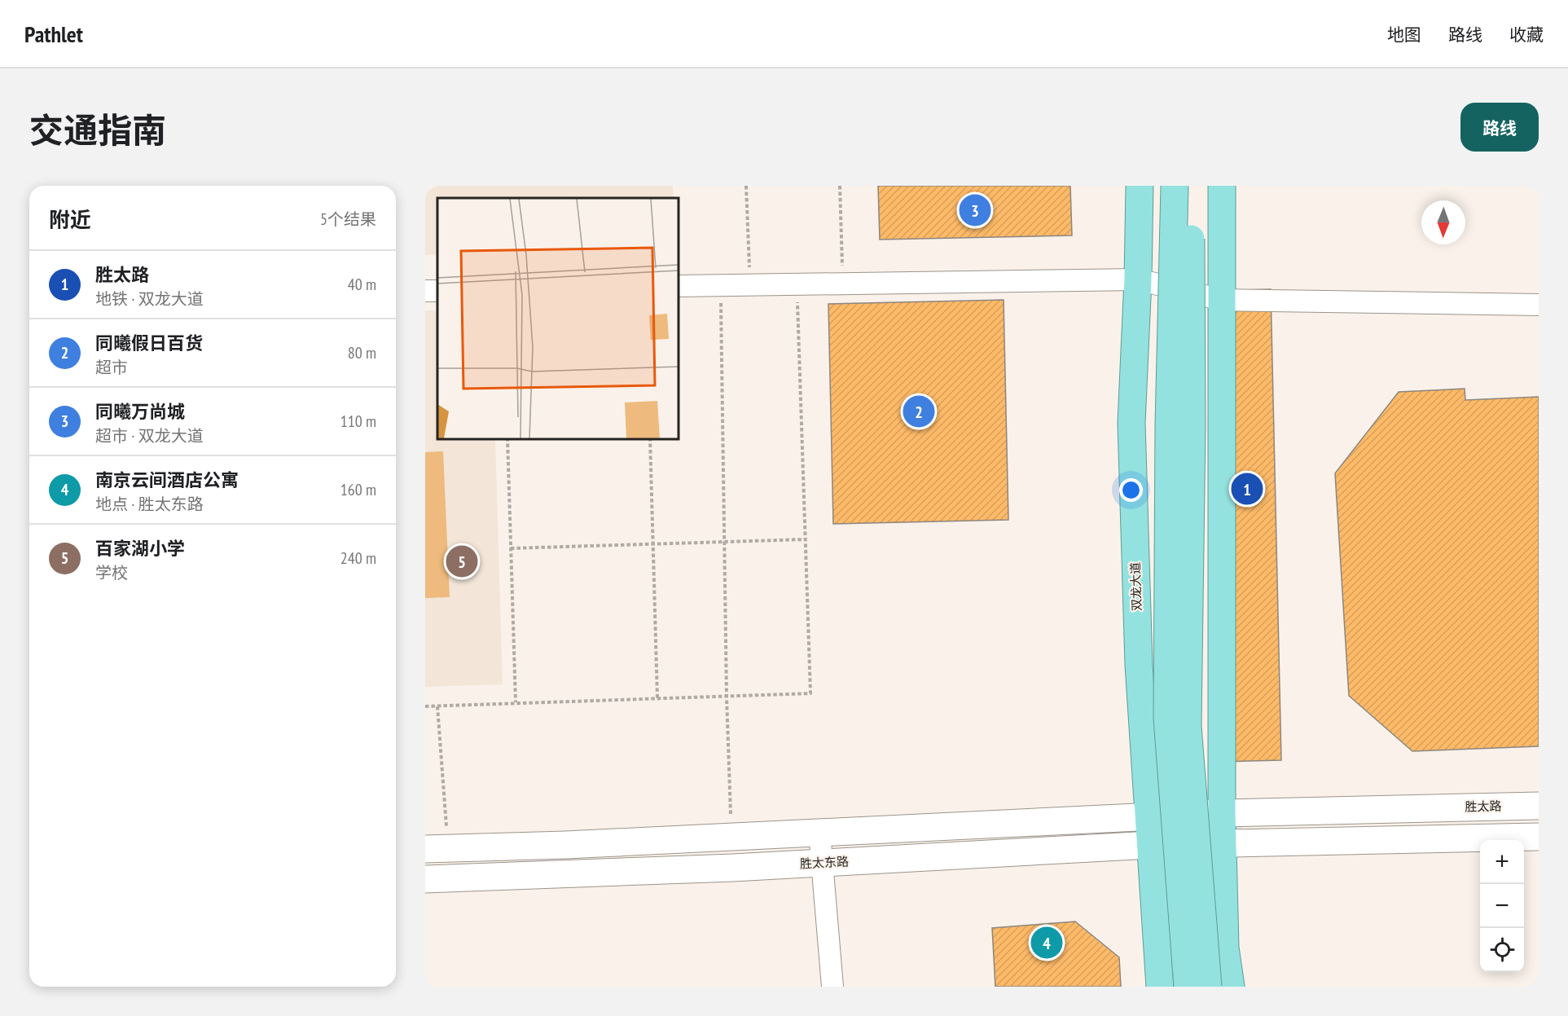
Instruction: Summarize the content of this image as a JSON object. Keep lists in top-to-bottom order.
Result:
{
  "streets": {
    "highway": ["双龙大道"],
    "main road": ["胜太路", "胜太东路"]
  },
  "crossings": [
    ["双龙大道", "胜太东路"]
  ],
  "north": "bottom",
  "page": {
    "header": "Pathlet",
    "nav": ["地图", "路线", "收藏"],
    "title": "交通指南",
    "buttons": "路线",
    "heading": ["附近", "5个结果"],
    "pins": [
      "3",
      "2",
      "1",
      "5",
      "4"
    ],
    "list": [
      {
        "mark": "1",
        "name": "胜太路",
        "note": "地铁 · 双龙大道",
        "value": "40 m"
      },
      {
        "mark": "2",
        "name": "同曦假日百货",
        "note": "超市",
        "value": "80 m"
      },
      {
        "mark": "3",
        "name": "同曦万尚城",
        "note": "超市 · 双龙大道",
        "value": "110 m"
      },
      {
        "mark": "4",
        "name": "南京云间酒店公寓",
        "note": "地点 · 胜太东路",
        "value": "160 m"
      },
      {
        "mark": "5",
        "name": "百家湖小学",
        "note": "学校",
        "value": "240 m"
      }
    ],
    "map_buttons": ["+", "−"]
  }
}
